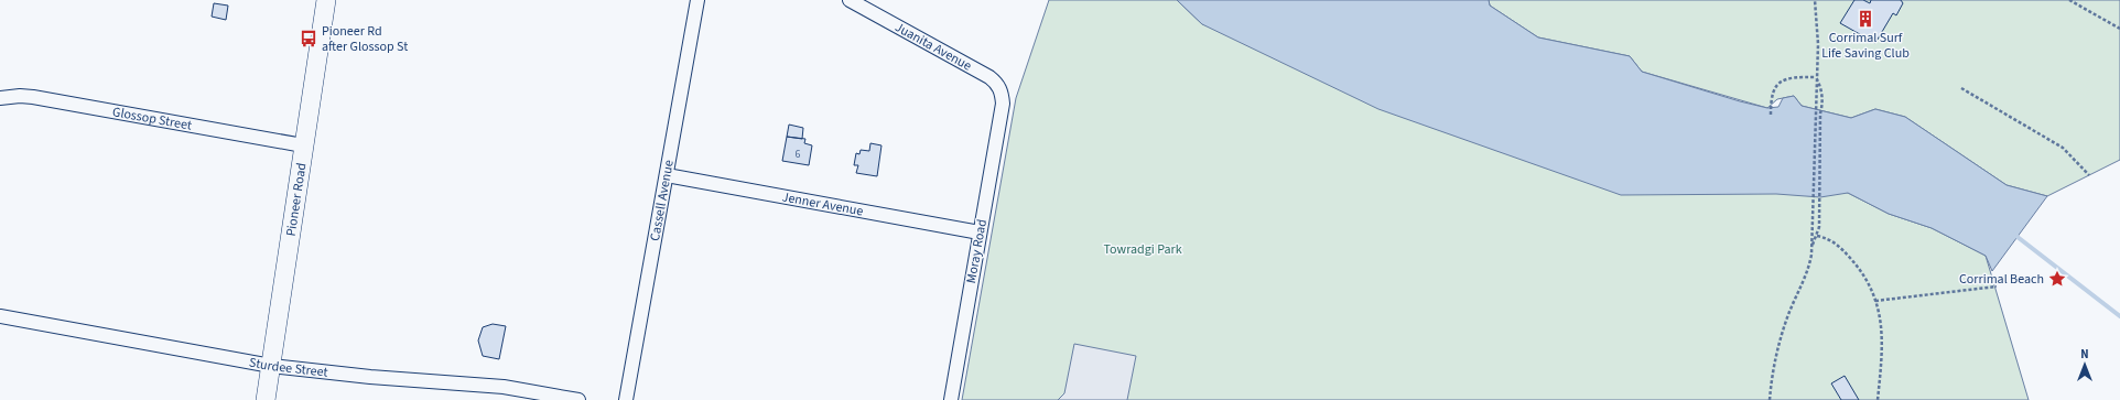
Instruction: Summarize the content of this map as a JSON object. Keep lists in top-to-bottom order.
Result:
{
  "streets": {
    "main road": ["Pioneer Road"],
    "street": [
      "Juanita Avenue",
      "Glossop Street",
      "Cassell Avenue",
      "Jenner Avenue",
      "Moray Road",
      "Sturdee Street"
    ]
  },
  "crossings": [
    ["Juanita Avenue", "Moray Road"],
    ["Glossop Street", "Pioneer Road"],
    ["Pioneer Road", "Sturdee Street"],
    ["Cassell Avenue", "Jenner Avenue"],
    ["Jenner Avenue", "Moray Road"]
  ],
  "parks": ["Towradgi Park"],
  "places": {
    "building": ["Corrimal Surf Life Saving Club"],
    "bus stop": ["Pioneer Rd after Glossop St"],
    "place": ["Corrimal Beach"]
  },
  "house_numbers": ["6"],
  "north": "top"
}
